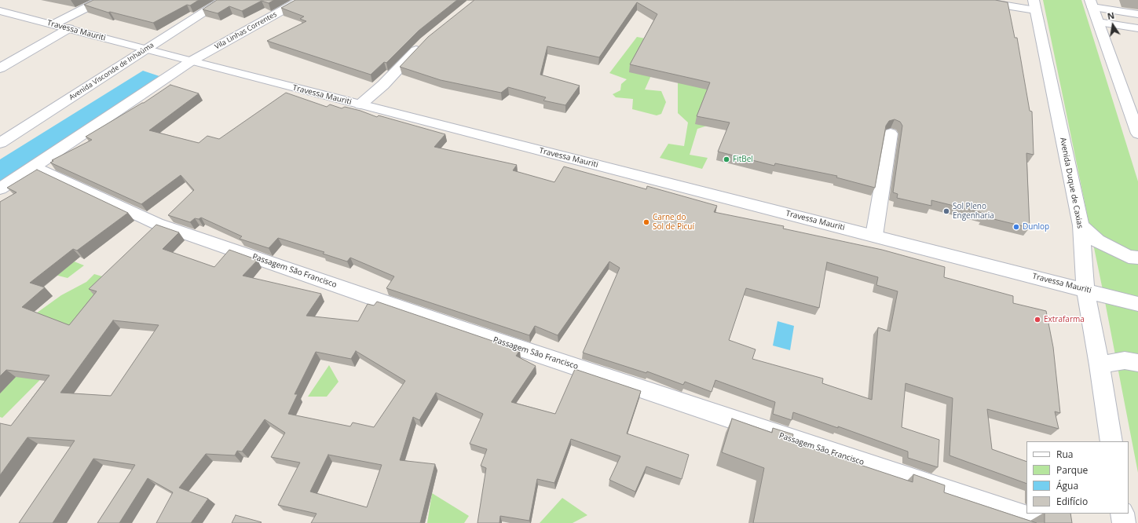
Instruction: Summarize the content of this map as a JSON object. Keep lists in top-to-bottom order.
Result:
{
  "streets": {
    "main road": [
      "Travessa Mauriti",
      "Vila Linhas Correntes",
      "Avenida Visconde de Inhaúma",
      "Avenida Duque de Caxias",
      "Passagem São Francisco"
    ]
  },
  "crossings": [
    ["Travessa Mauriti", "Vila Linhas Correntes"],
    ["Travessa Mauriti", "Avenida Visconde de Inhaúma"],
    ["Travessa Mauriti", "Avenida Duque de Caxias"]
  ],
  "places": [
    "FitBel",
    "Sol Pleno Engenharia",
    "Carne do Sol de Picuí",
    "Dunlop",
    "Extrafarma"
  ],
  "legend": [
    "Rua",
    "Parque",
    "Água",
    "Edifício"
  ],
  "north": "top"
}
